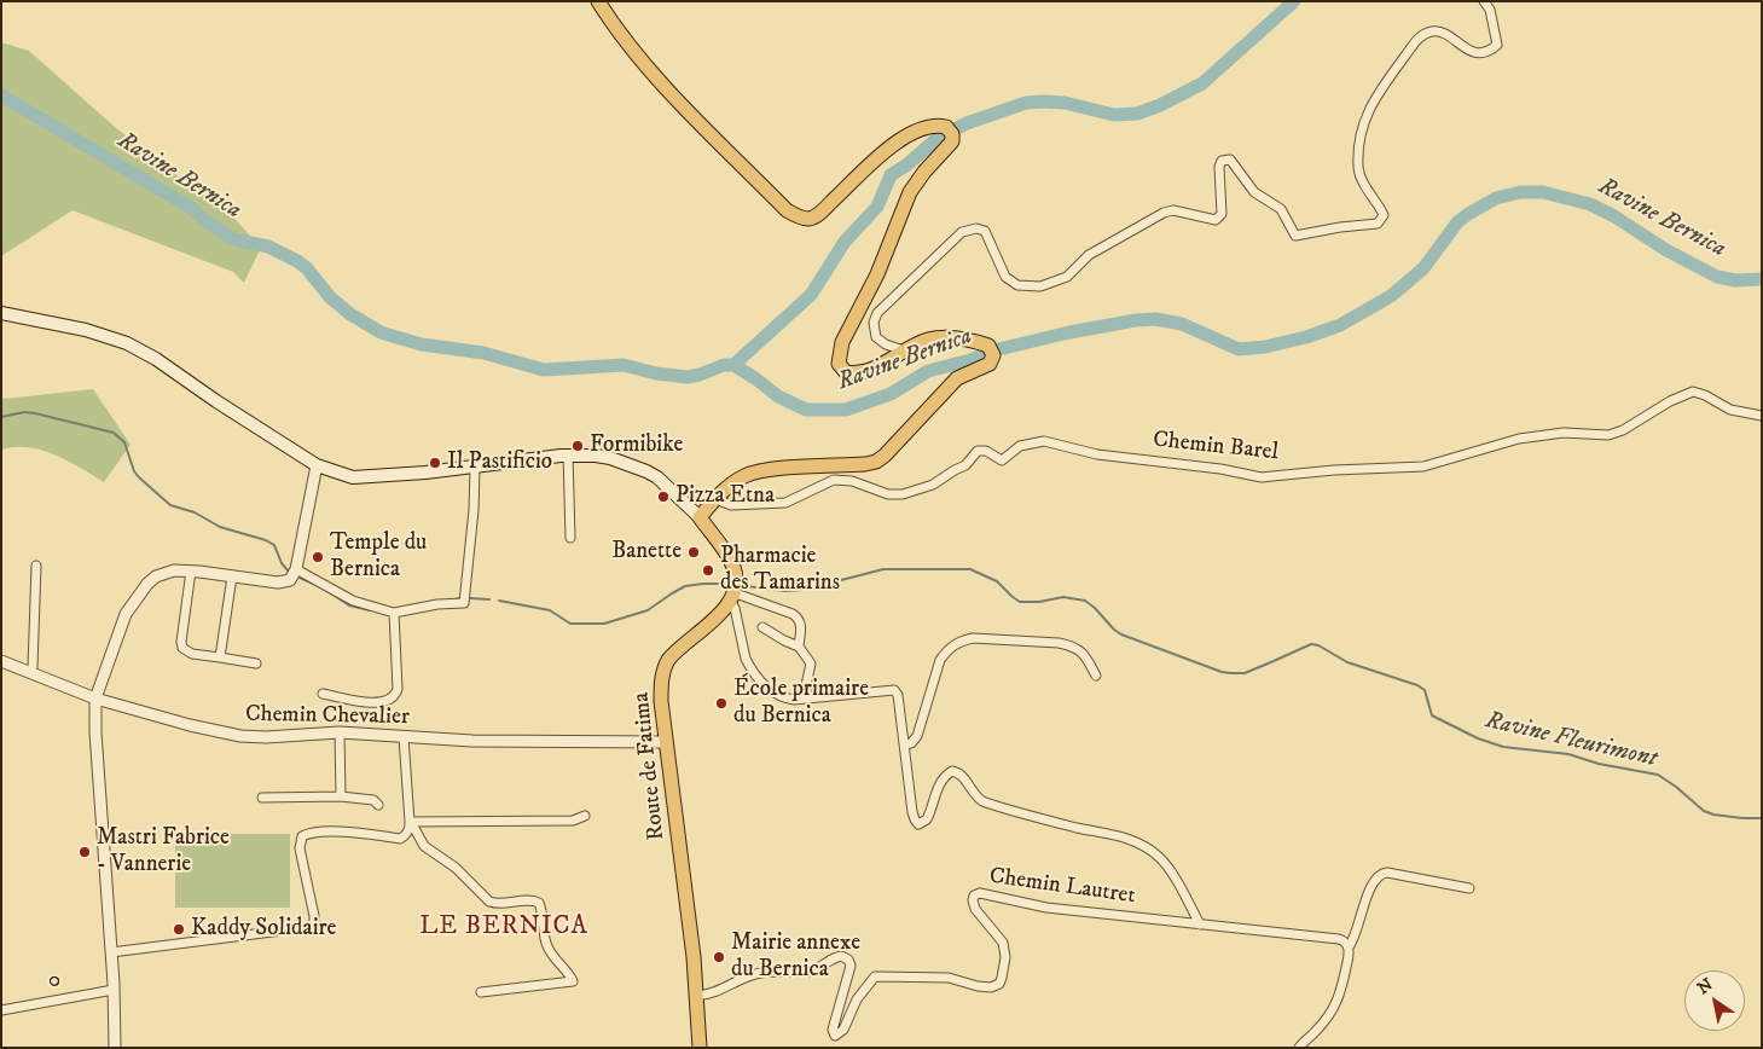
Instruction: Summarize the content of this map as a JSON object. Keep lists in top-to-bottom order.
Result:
{
  "streets": {
    "main road": ["Route de Fatima"],
    "street": [
      "Chemin Barel",
      "Chemin Chevalier",
      "Chemin Lautret",
      "0"
    ]
  },
  "crossings": [
    ["Chemin Chevalier", "Route de Fatima"],
    ["Route de Fatima", "Chemin Lautret"]
  ],
  "districts": ["LE BERNICA"],
  "water": ["Ravine Bernica", "Ravine Fleurimont"],
  "places": [
    "Formibike",
    "Il Pastificio",
    "Pizza Etna",
    "Banette",
    "Temple du Bernica",
    "Pharmacie des Tamarins",
    "École primaire du Bernica",
    "Mastri Fabrice - Vannerie",
    "Kaddy Solidaire",
    "Mairie annexe du Bernica"
  ],
  "north": "top left"
}
